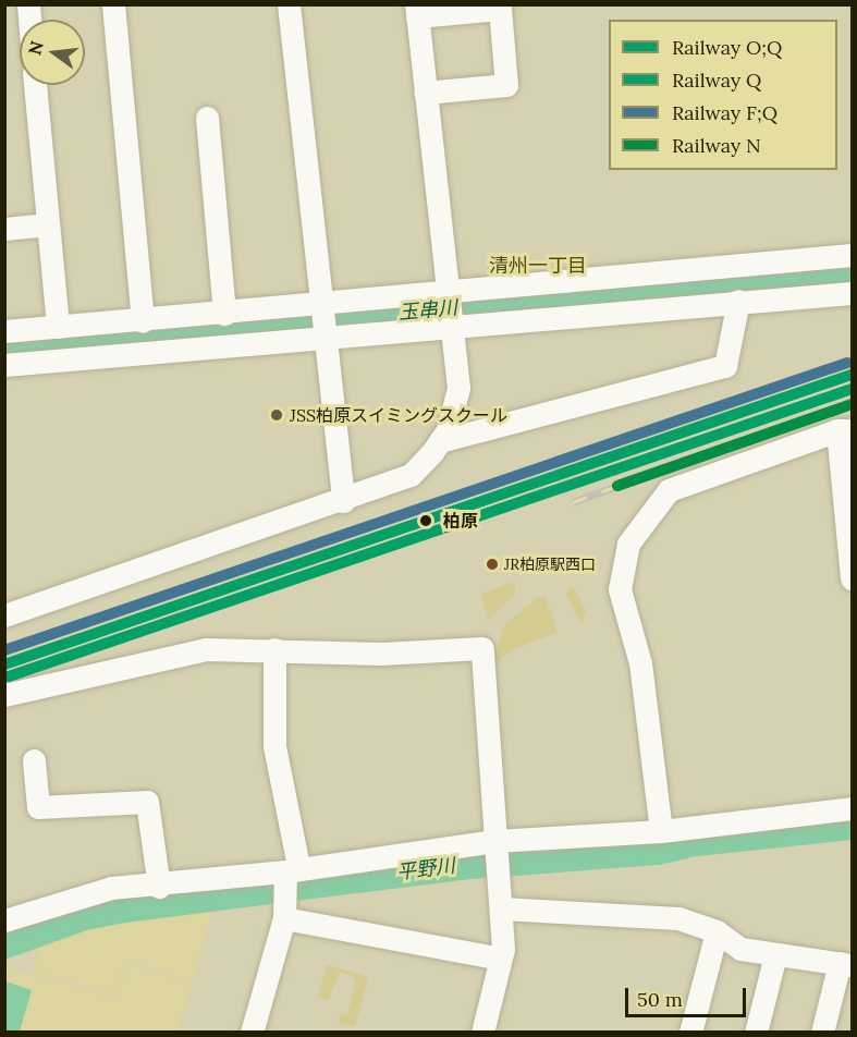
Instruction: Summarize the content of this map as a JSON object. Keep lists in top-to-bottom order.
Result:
{
  "districts": ["清州一丁目"],
  "water": ["玉串川", "平野川"],
  "places": ["JSS柏原スイミングスクール", "柏原", "JR柏原駅西口"],
  "lines": [
    "rail line F;Q",
    "rail line O;Q",
    "rail line Q",
    "rail line N"
  ],
  "legend": [
    "Railway O;Q",
    "Railway Q",
    "Railway F;Q",
    "Railway N"
  ],
  "scale_bar": "50 m",
  "north": "left"
}
